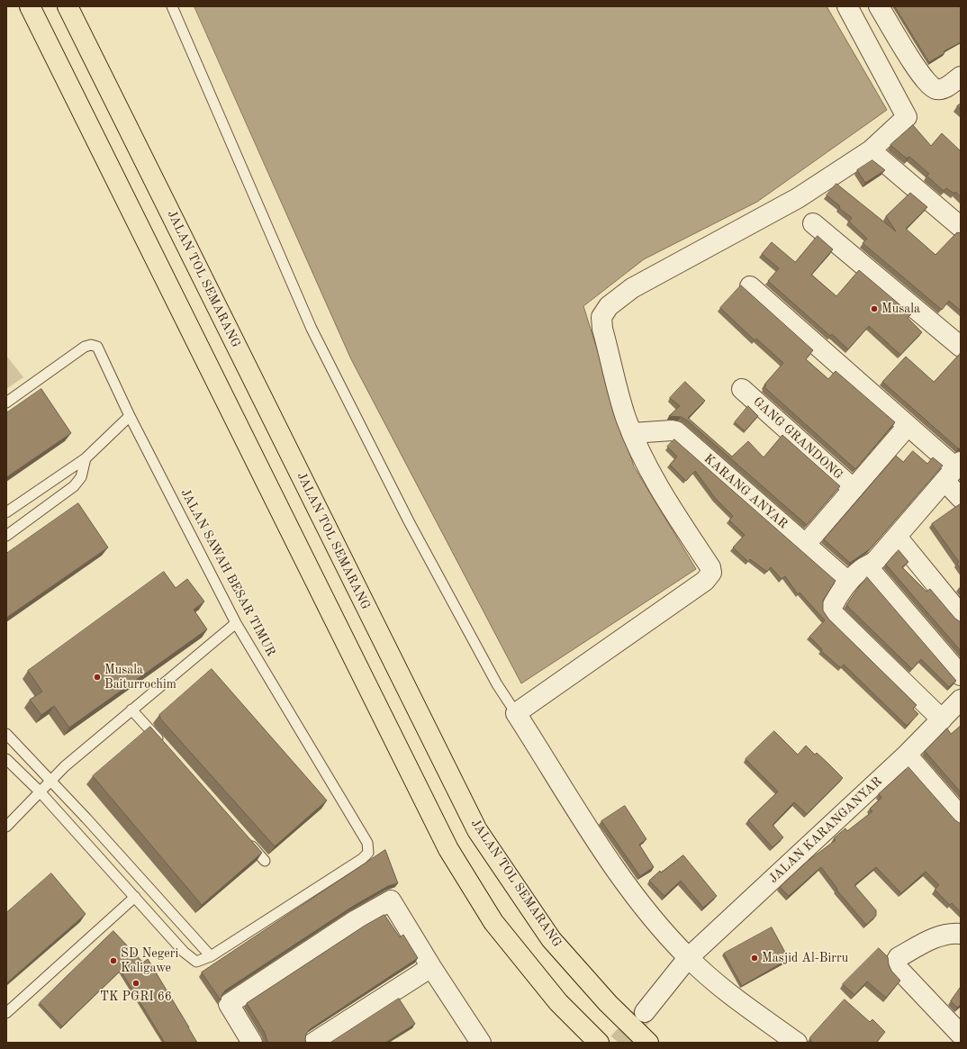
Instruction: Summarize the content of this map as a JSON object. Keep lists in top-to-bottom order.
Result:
{
  "streets": {
    "highway": ["JALAN TOL SEMARANG"],
    "street": ["GANG GRANDONG", "KARANG ANYAR", "JALAN KARANGANYAR"],
    "lane": ["JALAN SAWAH BESAR TIMUR"]
  },
  "places": [
    "Musala",
    "Musala Baiturrochim",
    "Masjid Al-Birru",
    "SD Negeri Kaligawe",
    "TK PGRI 66"
  ]
}
